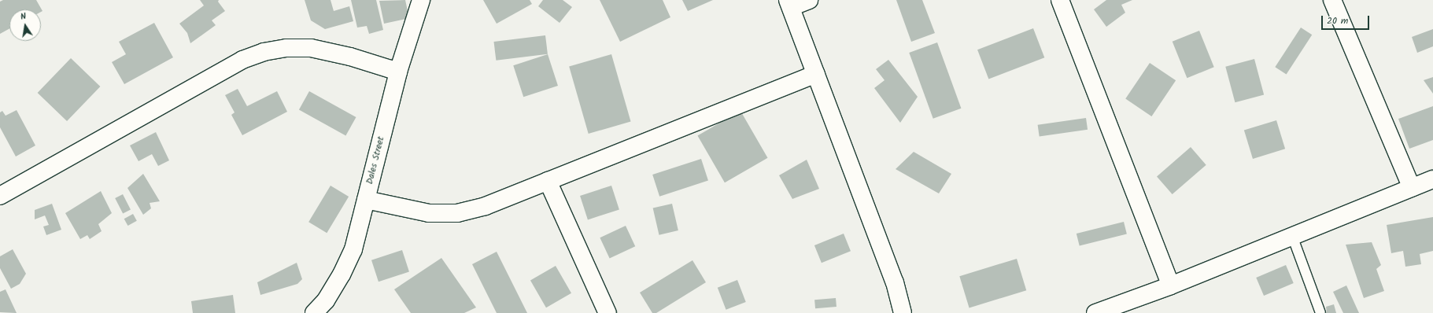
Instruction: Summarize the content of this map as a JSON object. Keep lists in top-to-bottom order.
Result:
{
  "streets": {
    "street": ["Dales Street"]
  },
  "scale_bar": "20 m",
  "north": "top"
}
